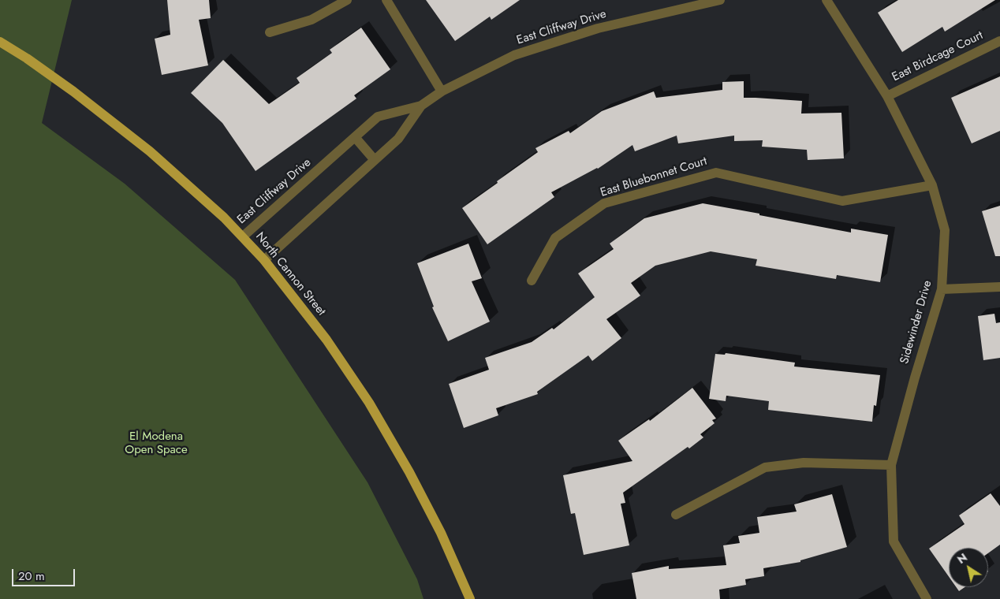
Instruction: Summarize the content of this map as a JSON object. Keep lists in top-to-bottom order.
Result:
{
  "streets": {
    "main road": ["North Cannon Street"],
    "street": [
      "East Cliffway Drive",
      "East Birdcage Court",
      "East Bluebonnet Court",
      "Sidewinder Drive"
    ]
  },
  "crossings": [
    ["East Cliffway Drive", "North Cannon Street"],
    ["East Birdcage Court", "Sidewinder Drive"],
    ["East Bluebonnet Court", "Sidewinder Drive"]
  ],
  "parks": ["El Modena Open Space"],
  "scale_bar": "20 m",
  "north": "top left"
}
